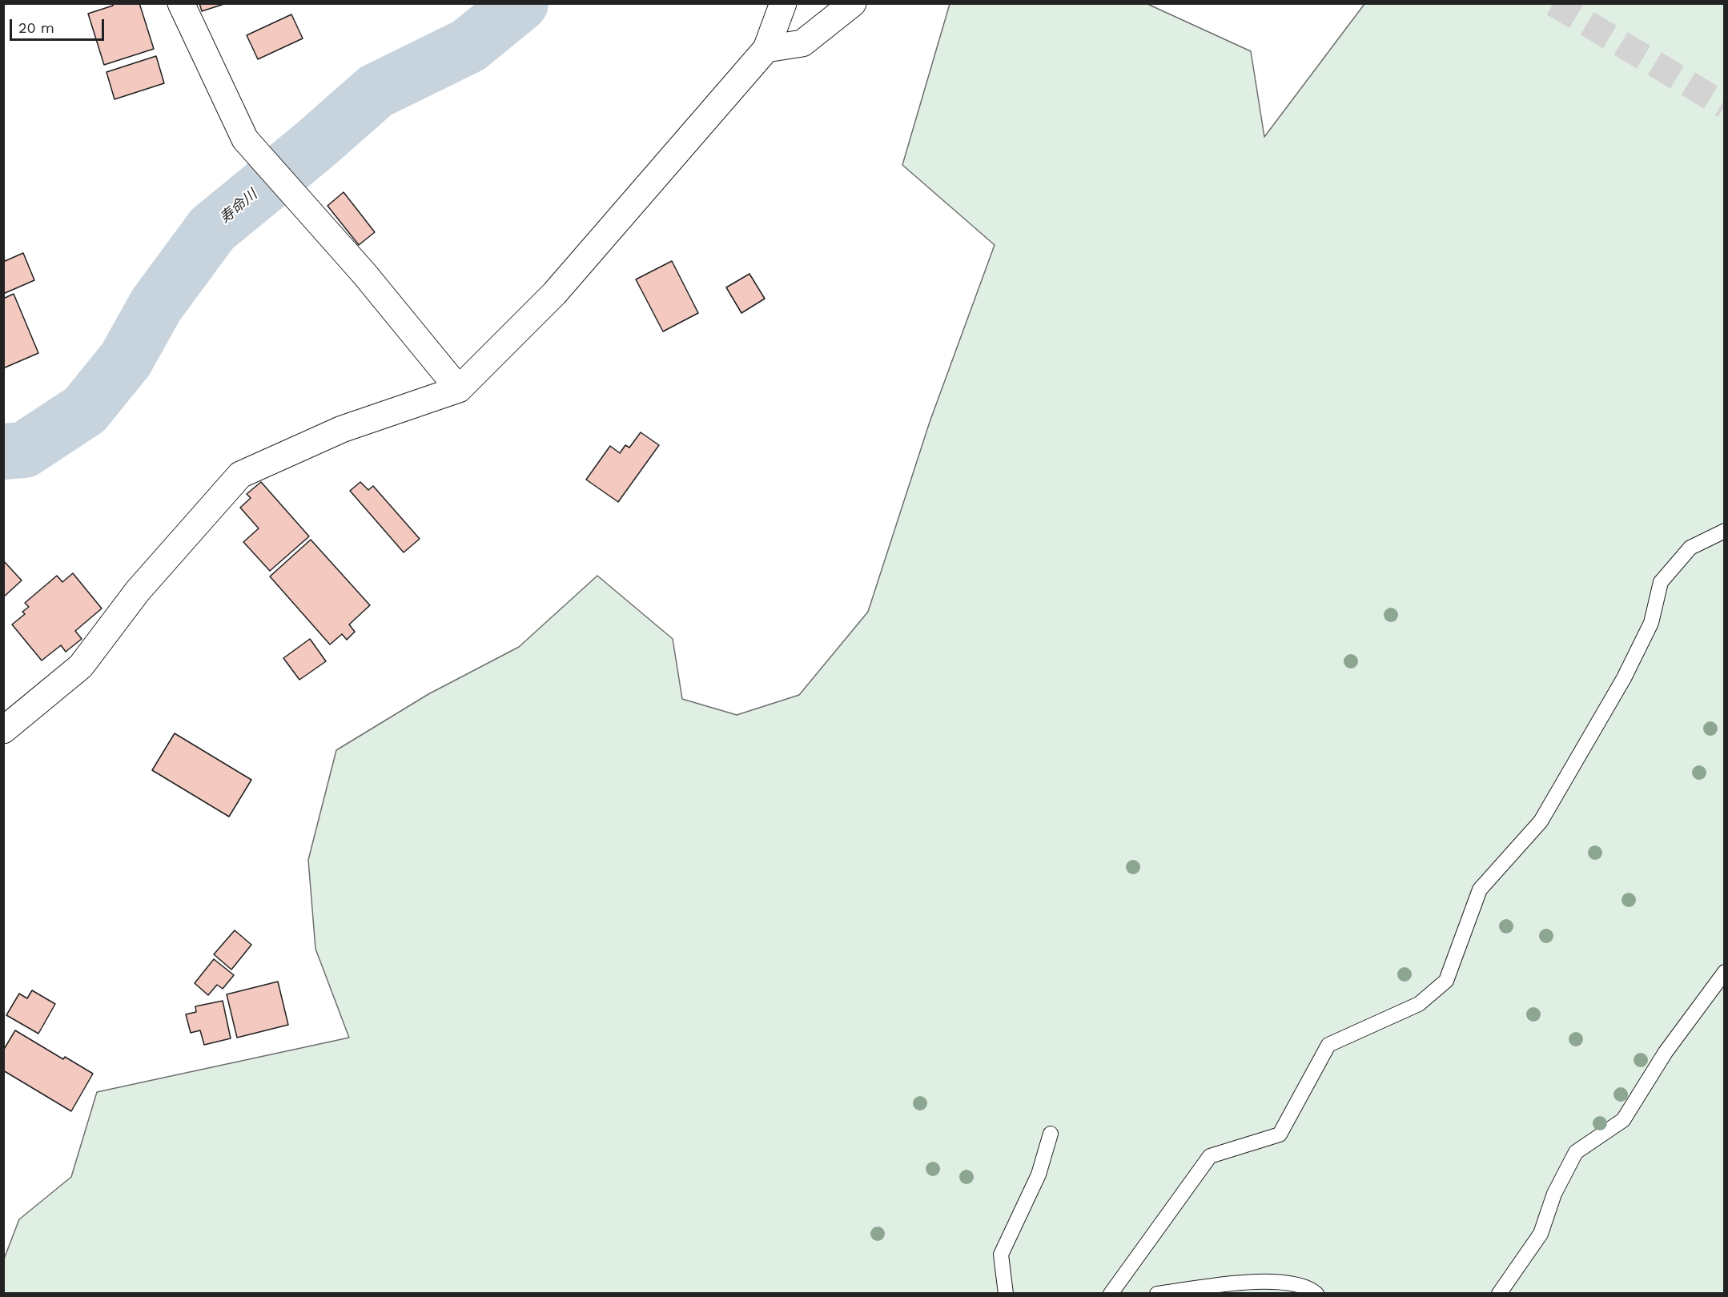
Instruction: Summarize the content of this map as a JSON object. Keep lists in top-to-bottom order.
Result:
{
  "water": ["寿命川"],
  "scale_bar": "20 m"
}
